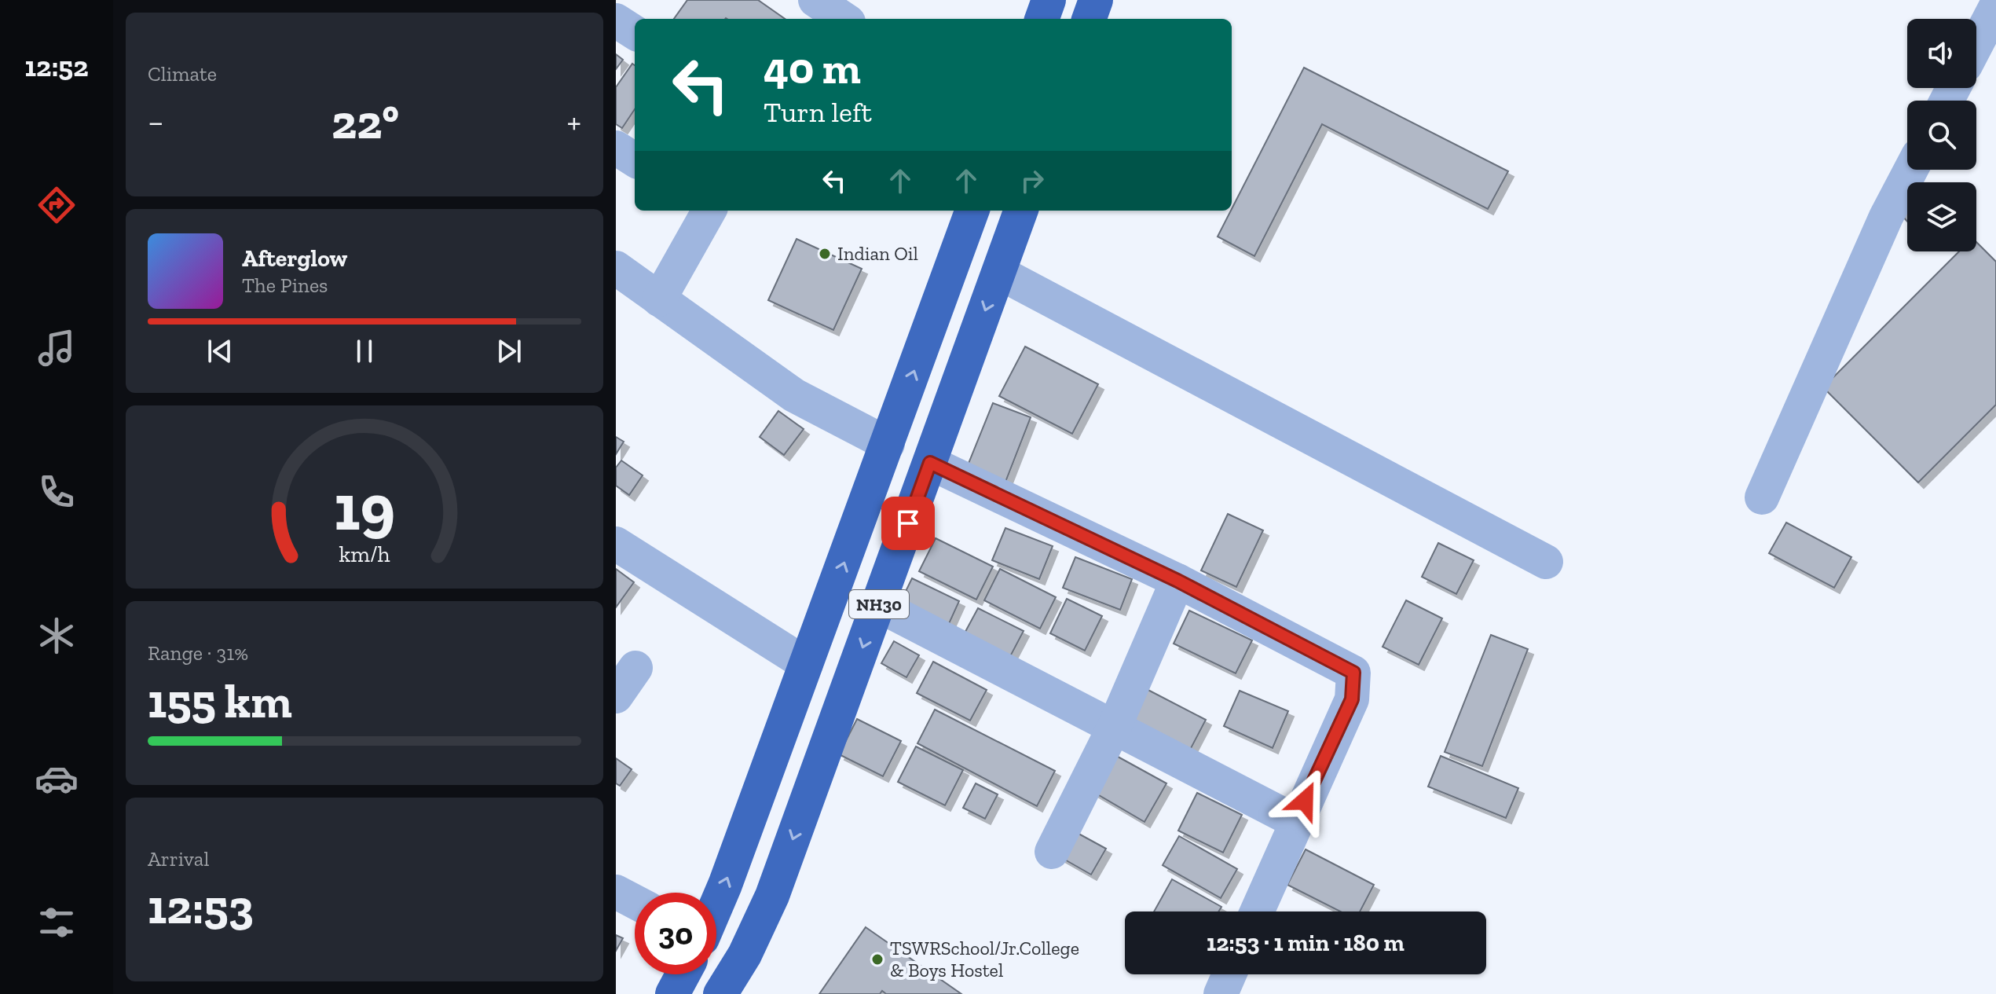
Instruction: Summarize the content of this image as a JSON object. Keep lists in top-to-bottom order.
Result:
{
  "streets": {
    "highway": ["NH30"]
  },
  "places": ["Indian Oil", "TSWRSchool/Jr.College & Boys Hostel"],
  "page": {
    "tabs": "12:52",
    "tile": [
      "Climate",
      ["Range · 31%", "155 km"],
      ["Arrival", "12:53"]
    ],
    "turn": ["40 m", "Turn left"],
    "heat": ["−", "22°", "+"],
    "song": ["Afterglow", "The Pines"],
    "limit": "30",
    "trip": "12:53 · 1 min · 180 m",
    "gauge": ["19", "km/h"]
  }
}
